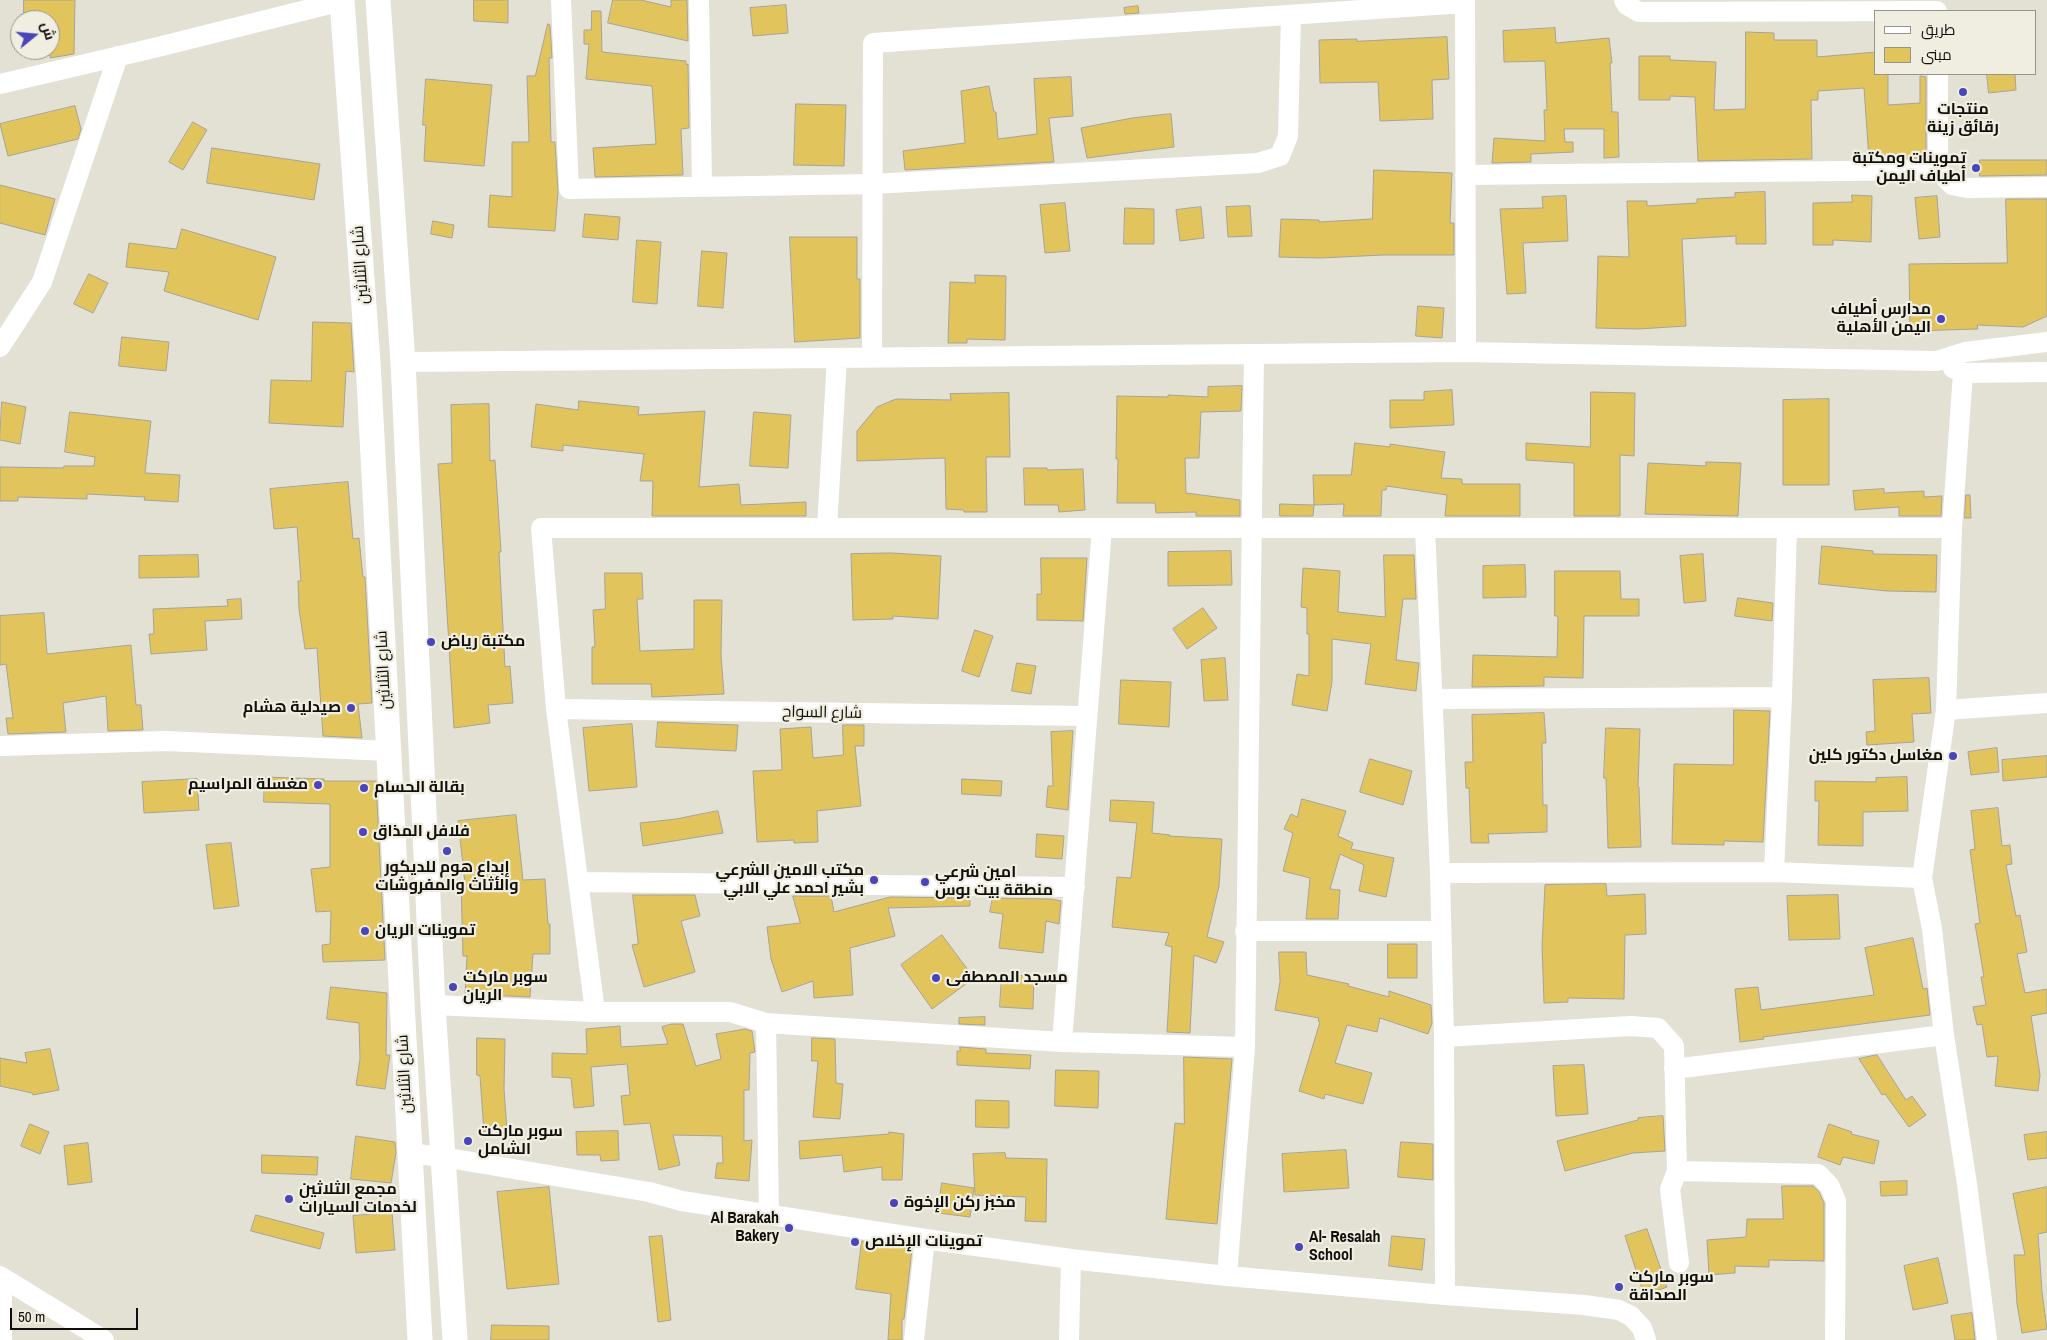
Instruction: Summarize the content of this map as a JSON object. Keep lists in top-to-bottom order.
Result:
{
  "streets": {
    "street": ["شارع الثلاثين", "شارع السواح"]
  },
  "places": [
    "منتجات رقائق زينة",
    "تموينات ومكتبة أطياف اليمن",
    "مدارس أطياف اليمن الأهلية",
    "مكتبة رياض",
    "صيدلية هشام",
    "مغاسل دكتور كلين",
    "مغسلة المراسيم",
    "بقالة الحسام",
    "فلافل المذاق",
    "إبداع هوم للديكور والأثاث والمفروشات",
    "مكتب الامين الشرعي بشير احمد علي الابي",
    "امين شرعي منطقة بيت بوس",
    "تموينات الريان",
    "مسجد المصطفى",
    "سوبر ماركت الريان",
    "سوبر ماركت الشامل",
    "مجمع الثلاثين لخدمات السيارات",
    "مخبز ركن الإخوة",
    "Al Barakah Bakery",
    "تموينات الإخلاص",
    "Al- Resalah School",
    "سوبر ماركت الصداقة"
  ],
  "legend": ["طريق", "مبنى"],
  "scale_bar": "50 m",
  "north": "right"
}
